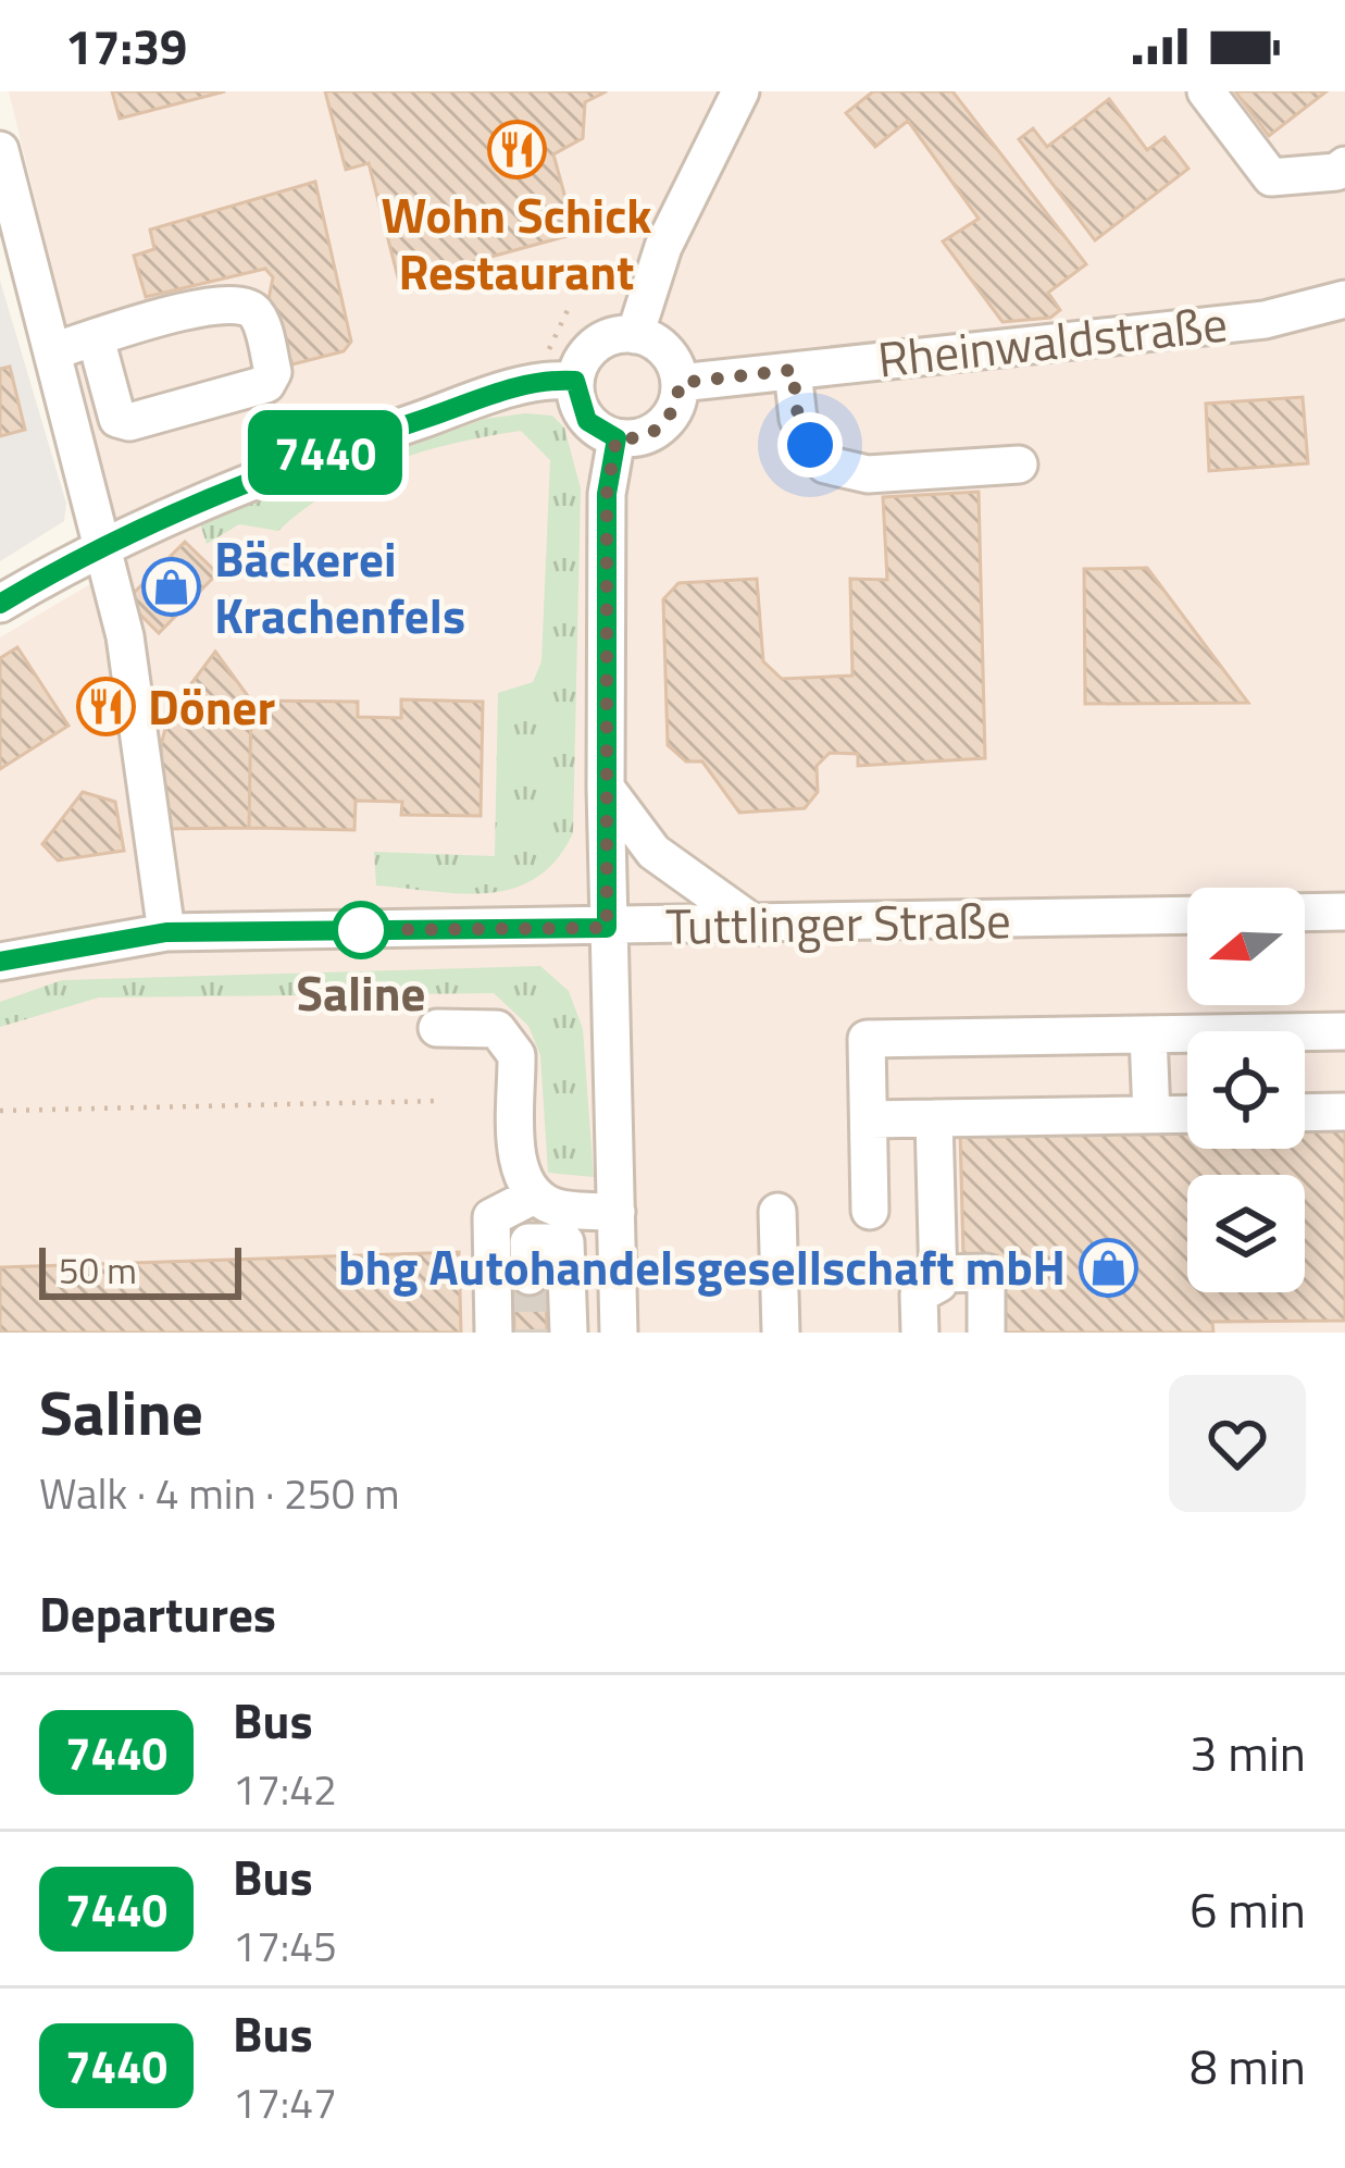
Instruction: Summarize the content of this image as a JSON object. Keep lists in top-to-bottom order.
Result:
{
  "streets": {
    "street": ["Rheinwaldstraße", "Tuttlinger Straße"]
  },
  "places": {
    "restaurant": ["Wohn Schick Restaurant", "Döner"],
    "shop": ["Bäckerei Krachenfels", "bhg Autohandelsgesellschaft mbH"],
    "other": ["Saline"]
  },
  "lines": ["bus line 7440"],
  "scale_bar": "50 m",
  "north": "left",
  "page": {
    "status": "17:39",
    "on_map": "7440",
    "scale": "50 m",
    "heading": [
      ["Saline", "Walk · 4 min · 250 m"],
      "Departures"
    ],
    "list": [
      {
        "mark": "7440",
        "name": "Bus",
        "note": "17:42",
        "value": "3 min"
      },
      {
        "mark": "7440",
        "name": "Bus",
        "note": "17:45",
        "value": "6 min"
      },
      {
        "mark": "7440",
        "name": "Bus",
        "note": "17:47",
        "value": "8 min"
      }
    ]
  }
}
